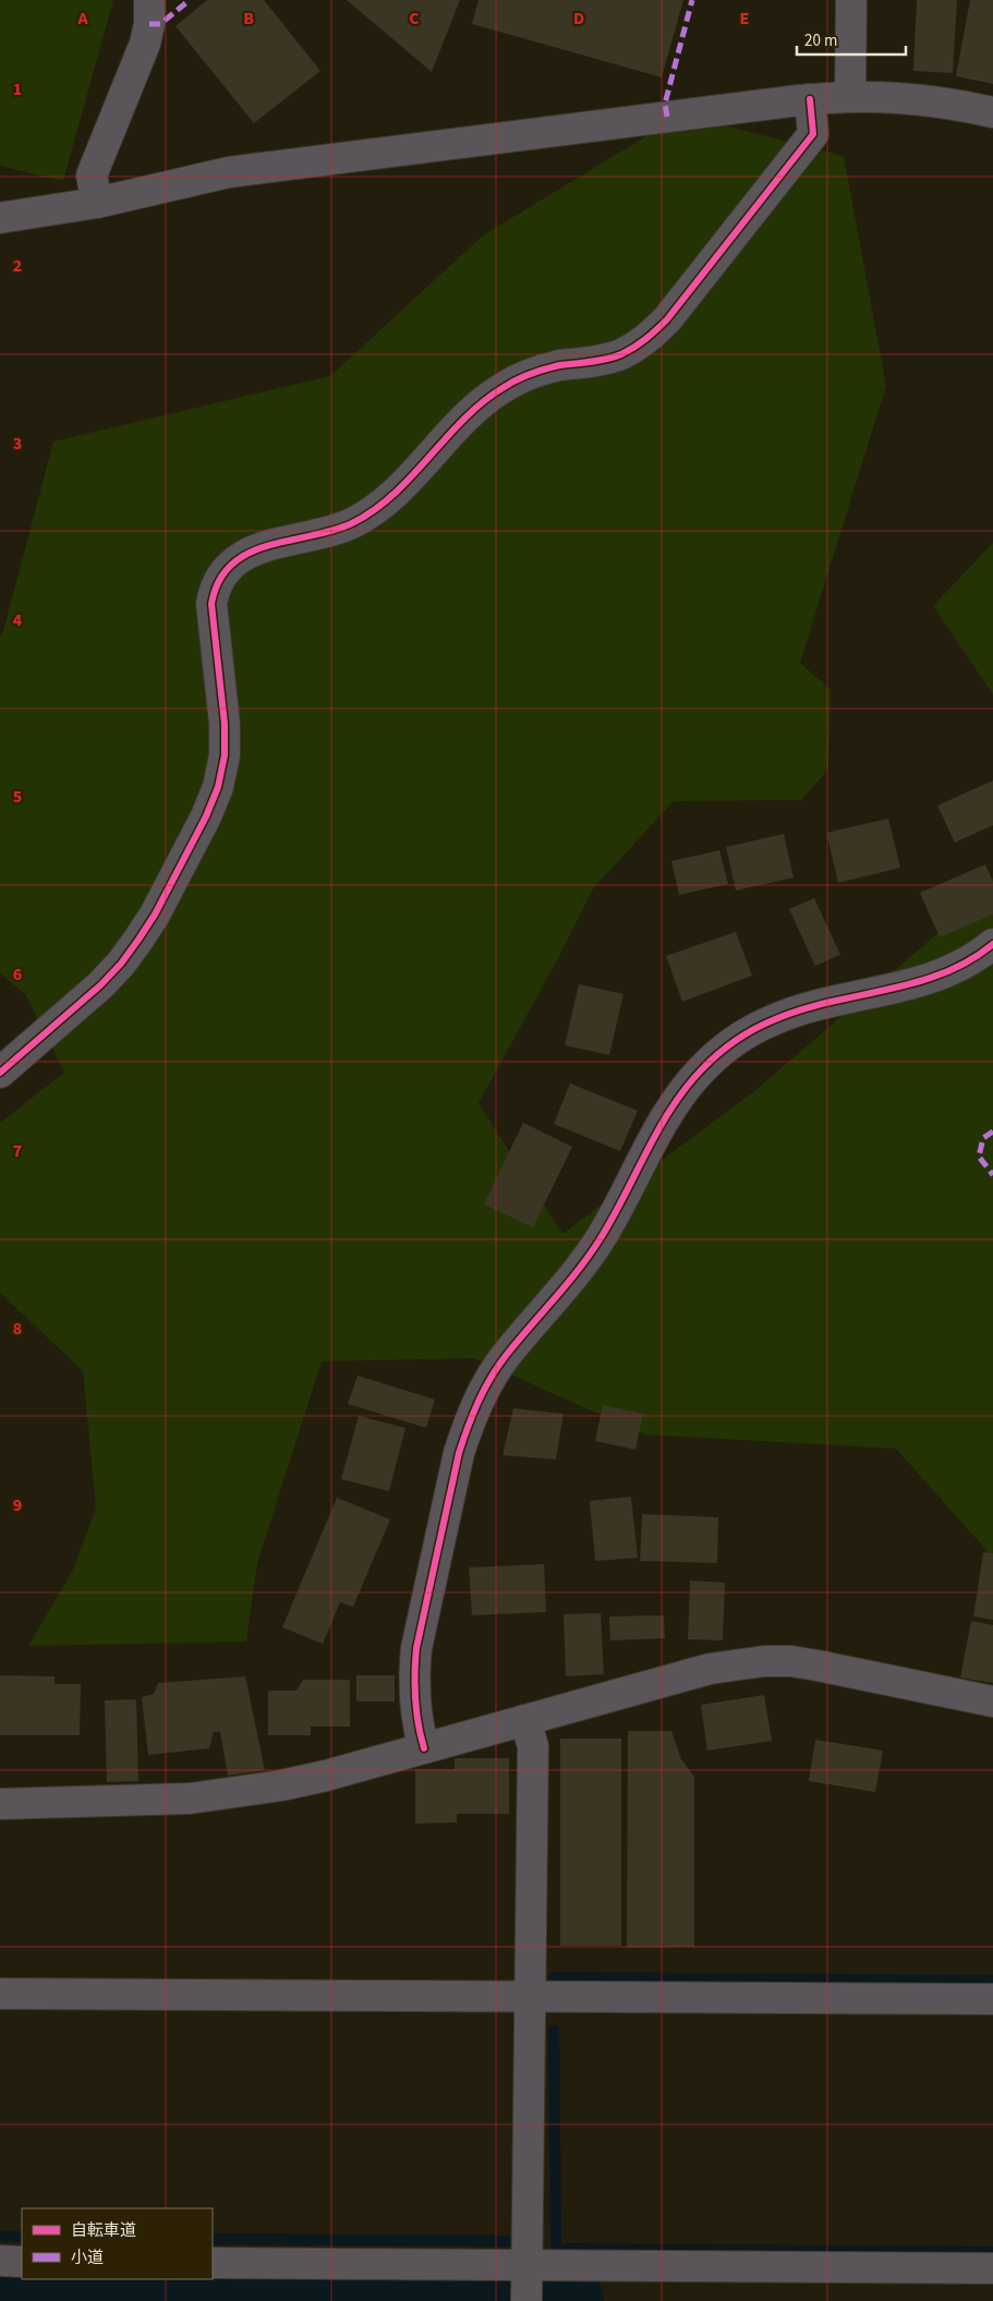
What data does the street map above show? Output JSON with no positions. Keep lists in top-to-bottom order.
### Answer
{
  "legend": ["自転車道", "小道"],
  "scale_bar": "20 m",
  "grid": {
    "columns": [
      "A",
      "B",
      "C",
      "D",
      "E"
    ],
    "rows": [
      "1",
      "2",
      "3",
      "4",
      "5",
      "6",
      "7",
      "8",
      "9"
    ]
  }
}
